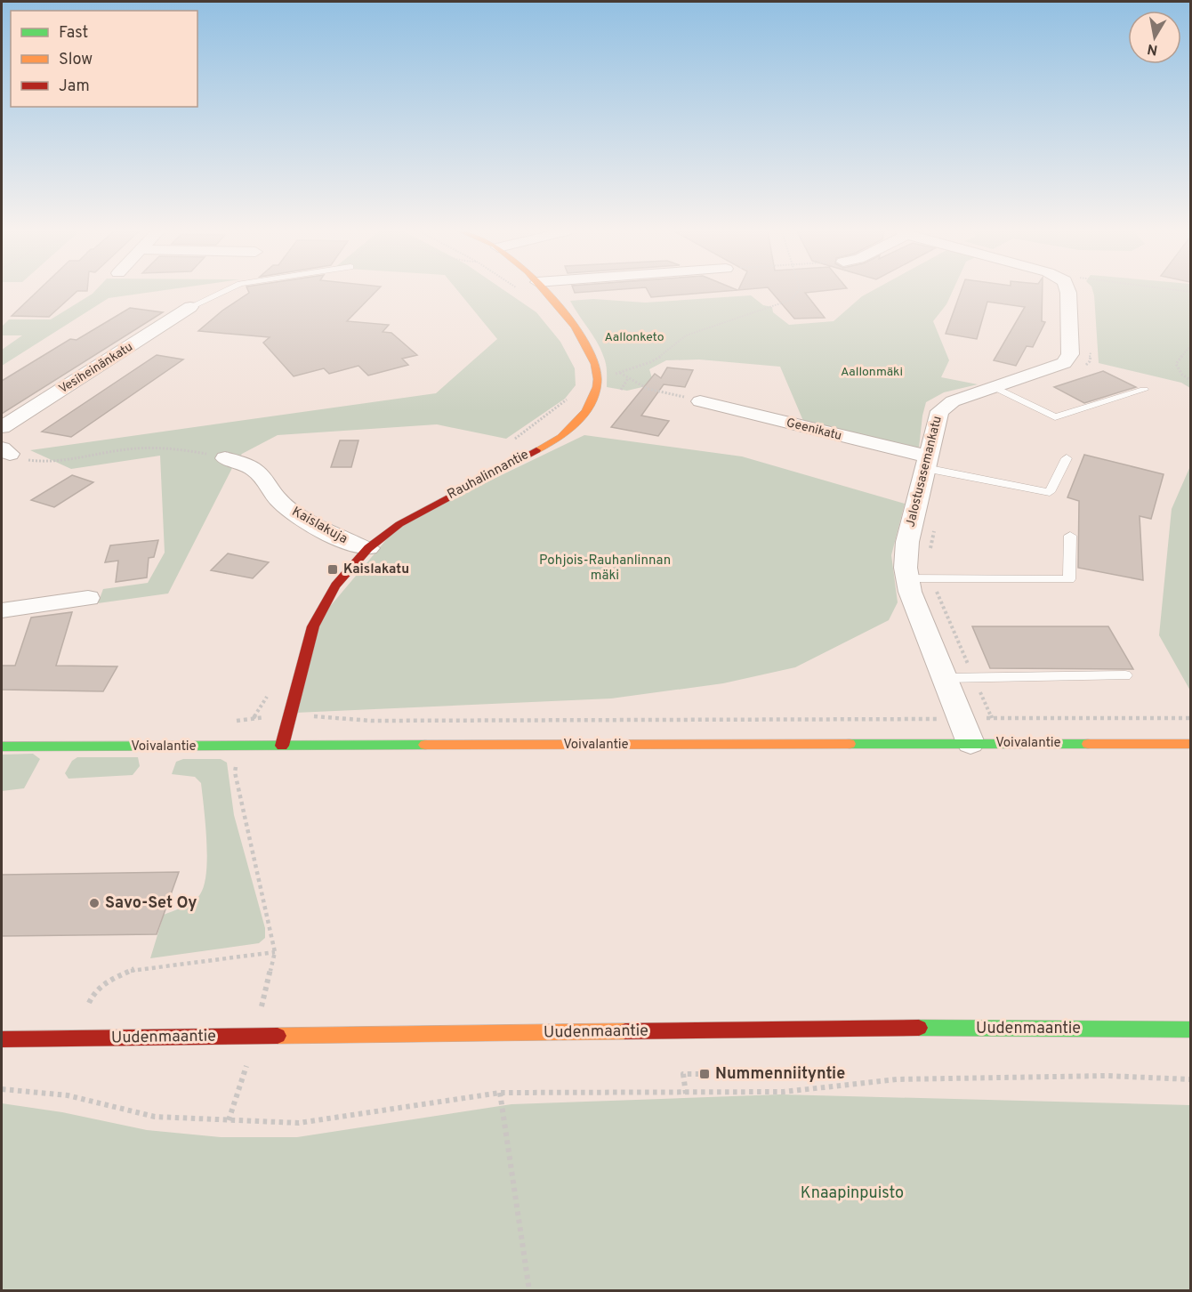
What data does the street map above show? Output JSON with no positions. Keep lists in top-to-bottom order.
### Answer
{
  "streets": {
    "street": [
      "Vesiheinänkatu",
      "Geenikatu",
      "Jalostusasemankatu",
      "Rauhalinnantie",
      "Kaislakuja",
      "Voivalantie",
      "Uudenmaantie"
    ]
  },
  "crossings": [
    ["Geenikatu", "Jalostusasemankatu"],
    ["Jalostusasemankatu", "Voivalantie"],
    ["Rauhalinnantie", "Kaislakuja"],
    ["Rauhalinnantie", "Voivalantie"]
  ],
  "parks": [
    "Aallonketo",
    "Aallonmäki",
    "Pohjois-Rauhanlinnan mäki",
    "Knaapinpuisto"
  ],
  "places": {
    "transit": ["Kaislakatu", "Nummenniityntie"],
    "other": ["Savo-Set Oy"]
  },
  "legend": ["Fast", "Slow", "Jam"],
  "north": "bottom"
}
